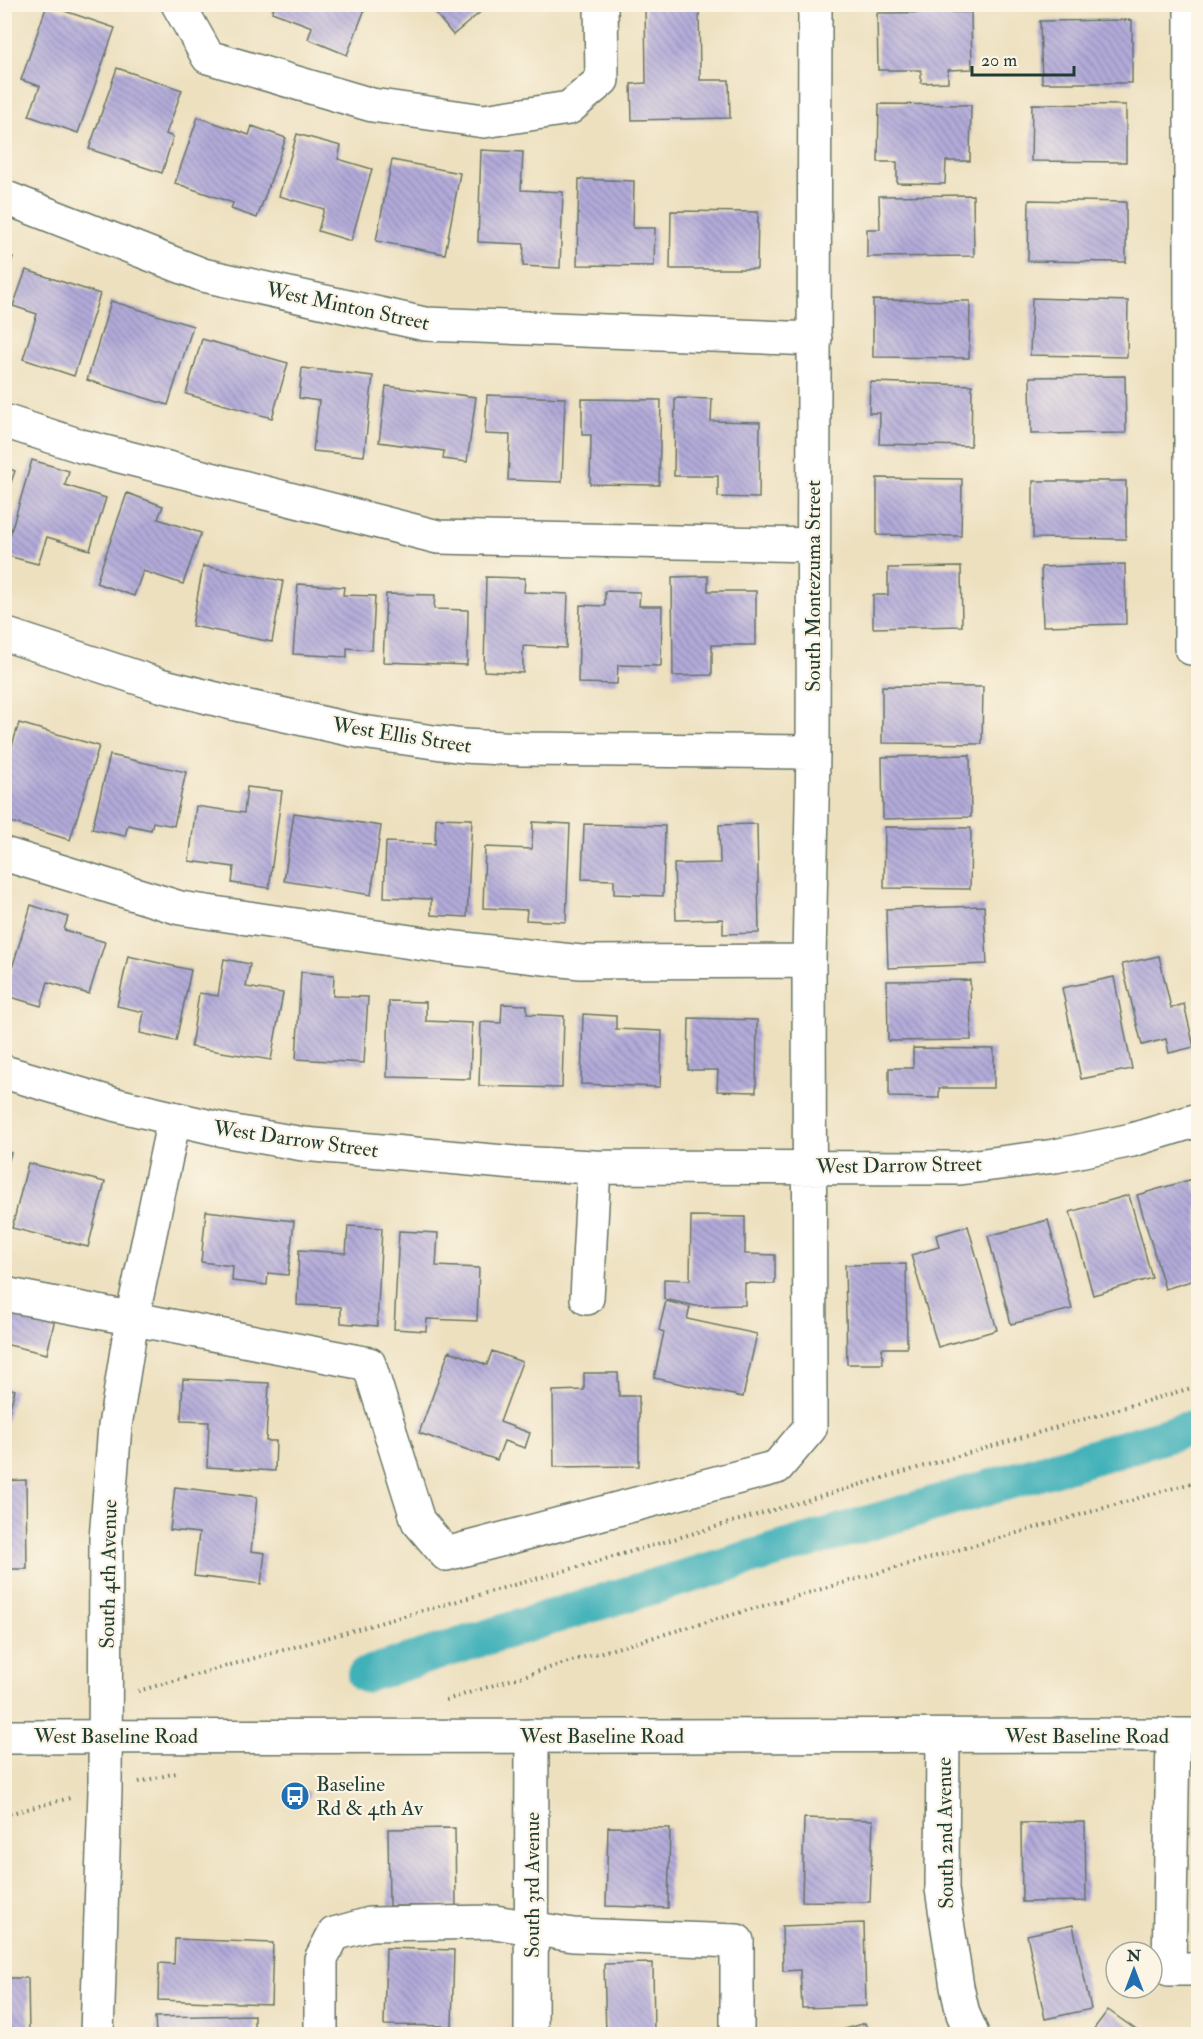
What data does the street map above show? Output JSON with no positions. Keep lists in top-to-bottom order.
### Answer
{
  "streets": {
    "street": [
      "West Minton Street",
      "South Montezuma Street",
      "West Ellis Street",
      "West Darrow Street",
      "South 4th Avenue",
      "West Baseline Road",
      "South 2nd Avenue",
      "South 3rd Avenue"
    ]
  },
  "crossings": [
    ["West Minton Street", "South Montezuma Street"],
    ["South Montezuma Street", "West Ellis Street"],
    ["South Montezuma Street", "West Darrow Street"],
    ["South Montezuma Street", "South 4th Avenue"],
    ["West Darrow Street", "South 4th Avenue"],
    ["South 4th Avenue", "West Baseline Road"],
    ["West Baseline Road", "South 2nd Avenue"],
    ["West Baseline Road", "South 3rd Avenue"]
  ],
  "places": {
    "bus stop": ["Baseline Rd & 4th Av"]
  },
  "scale_bar": "20 m",
  "north": "top"
}
